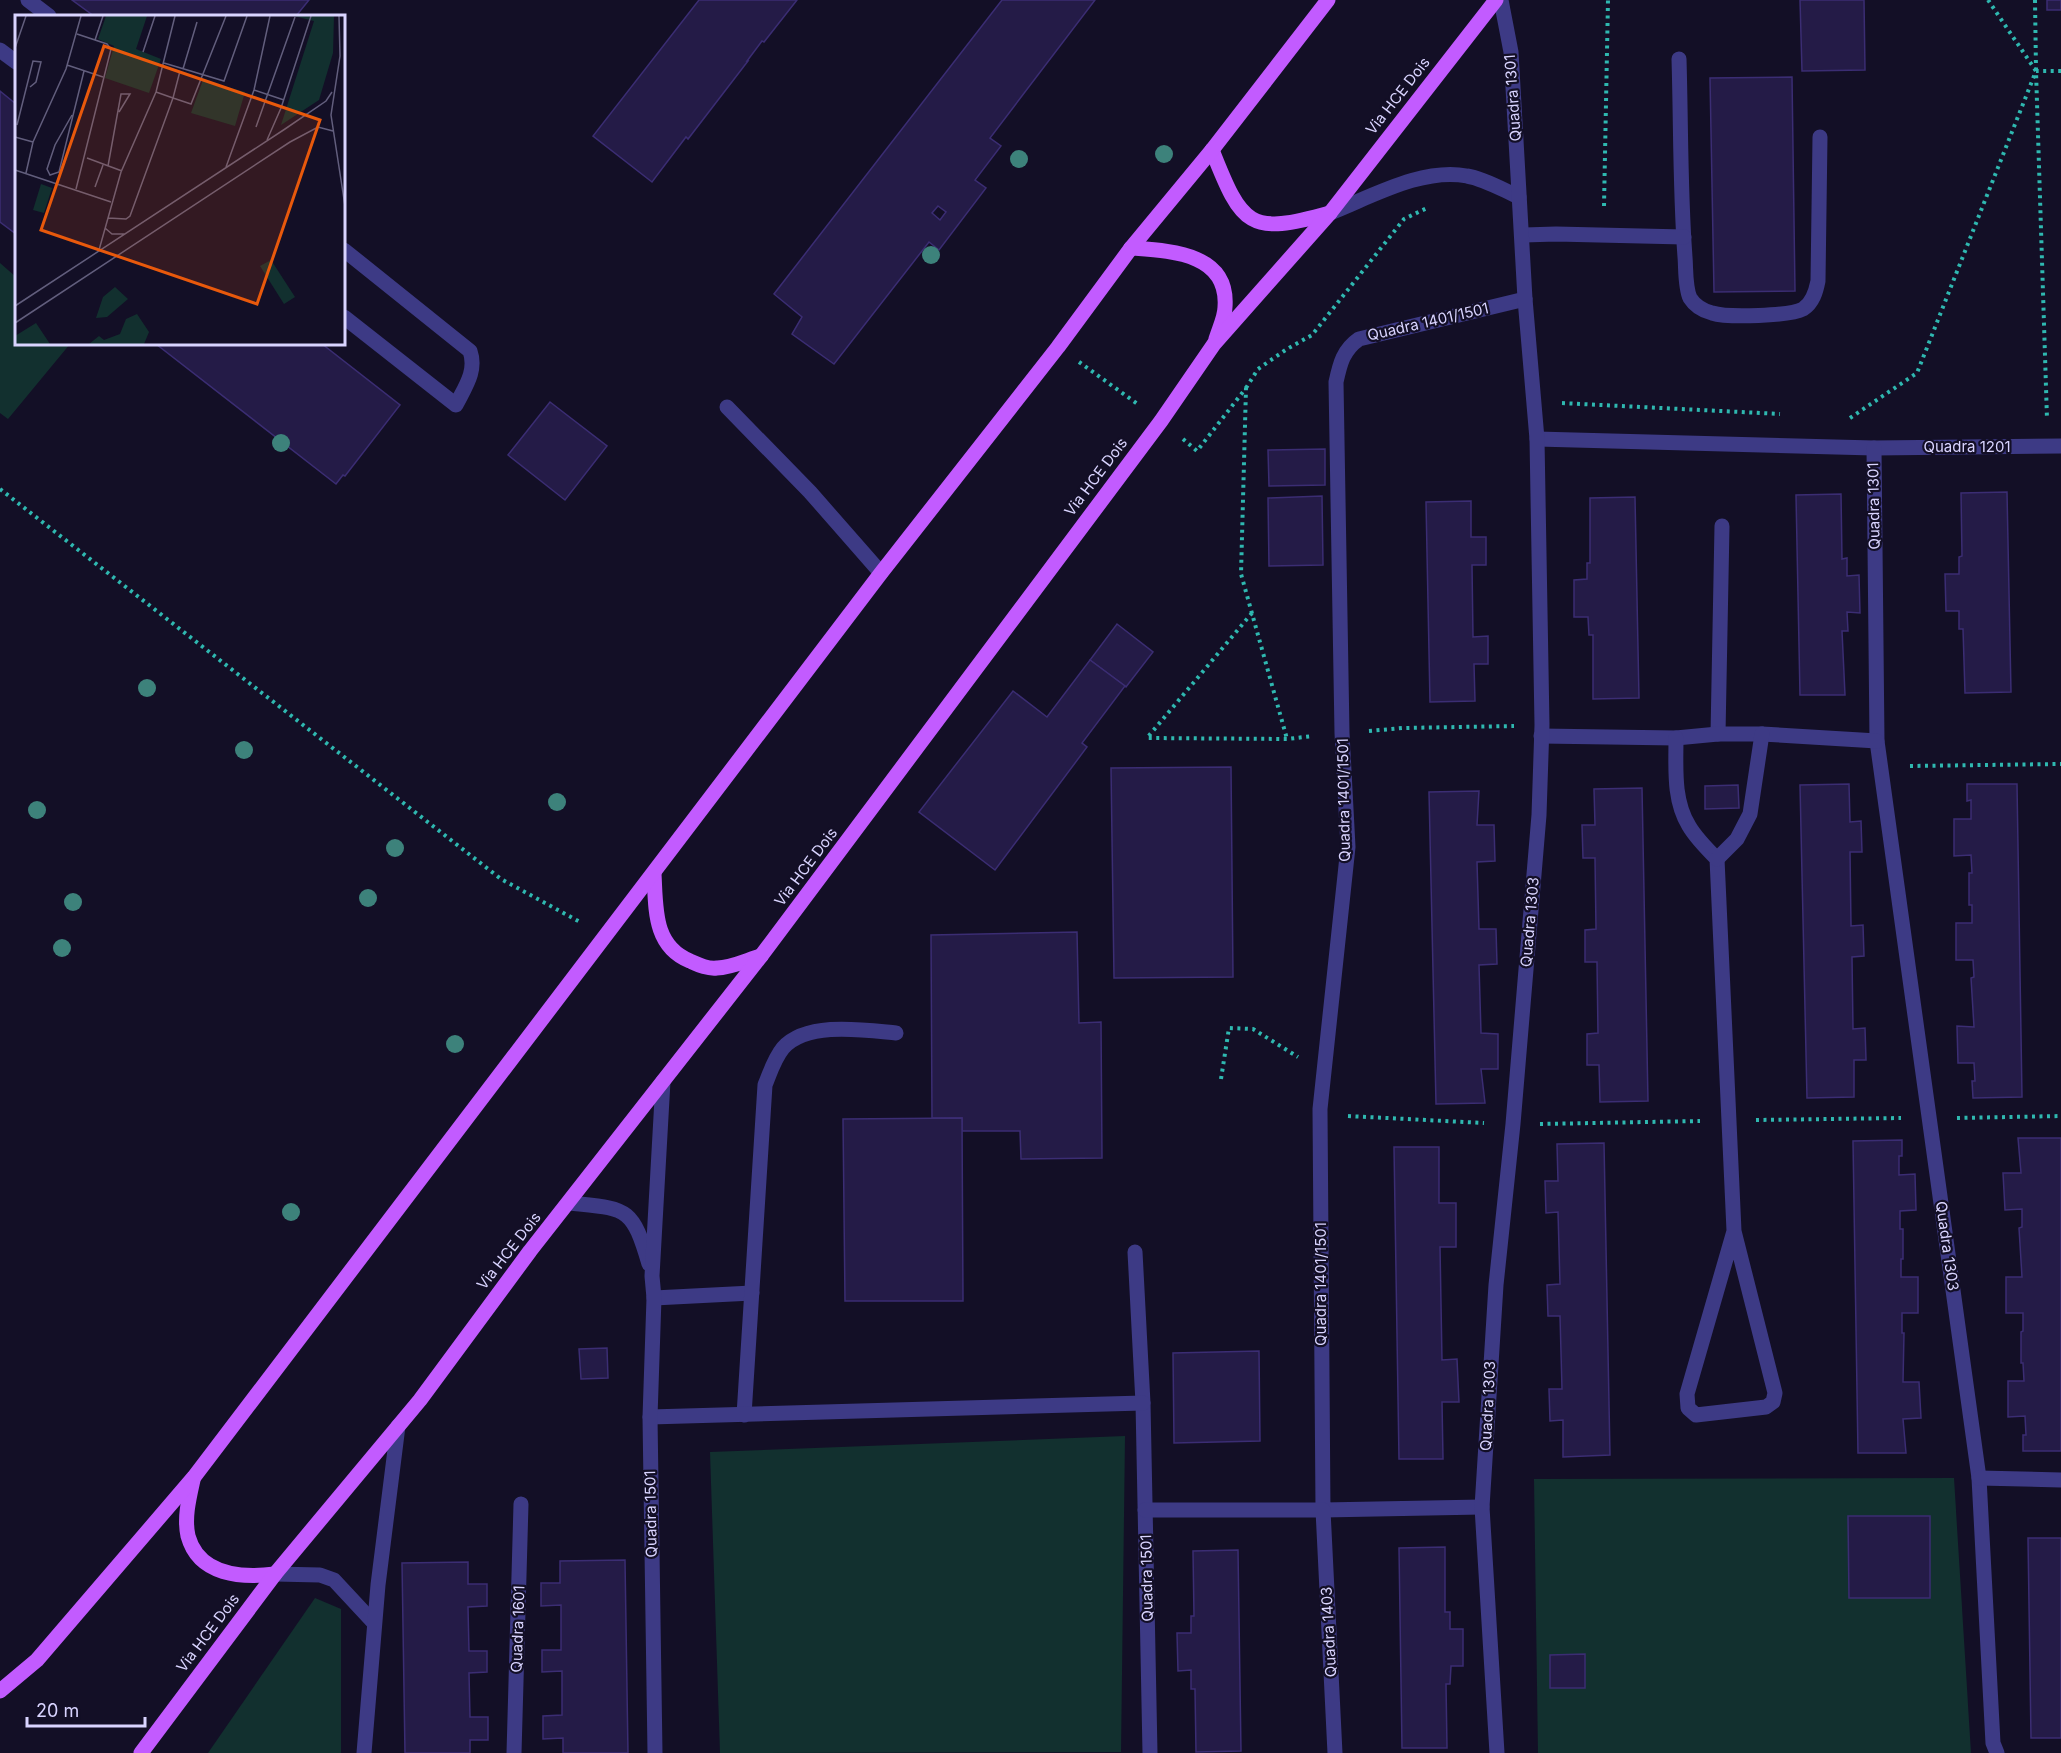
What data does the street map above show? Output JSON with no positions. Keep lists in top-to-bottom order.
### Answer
{
  "streets": {
    "main road": ["Via HCE Dois"],
    "street": [
      "Quadra 1301",
      "Quadra 1401/1501",
      "Quadra 1201",
      "Quadra 1303",
      "Quadra 1501",
      "Quadra 1601",
      "Quadra 1403"
    ]
  },
  "crossings": [
    ["Via HCE Dois", "Quadra 1501"],
    ["Quadra 1301", "Quadra 1401/1501"],
    ["Quadra 1301", "Quadra 1201"],
    ["Quadra 1301", "Quadra 1303"],
    ["Quadra 1401/1501", "Quadra 1403"]
  ],
  "scale_bar": "20 m"
}
